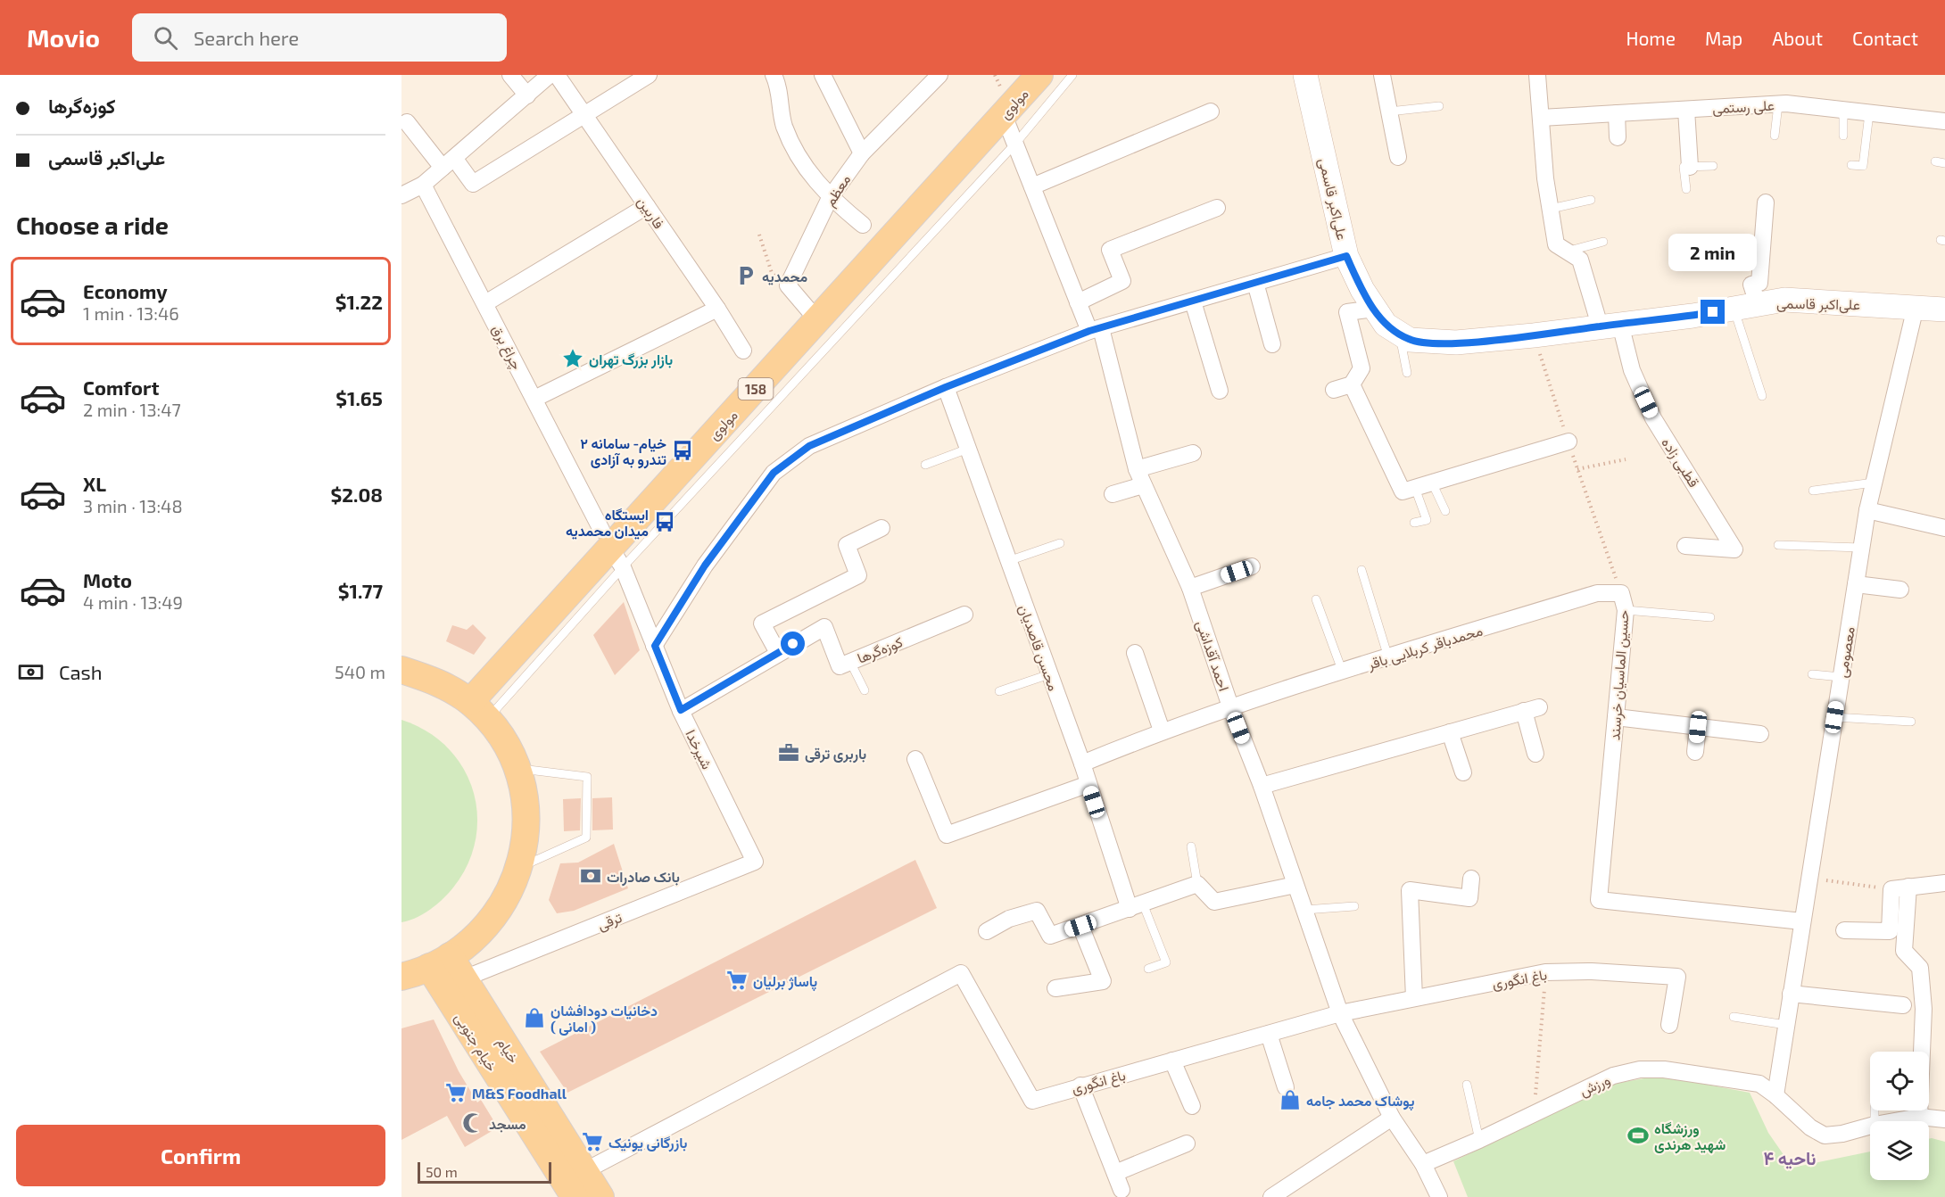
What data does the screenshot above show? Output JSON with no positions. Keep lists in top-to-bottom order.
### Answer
{
  "streets": {
    "main road": [
      "مولوی",
      "158",
      "خیام جنوبی",
      "خیام"
    ],
    "street": [
      "علی رستمی",
      "معظم",
      "علی‌اکبر قاسمی",
      "فاربین",
      "چراغ برق",
      "قطبی زاده",
      "محمدباقر کربلایی باقر",
      "محسن قاصدیان",
      "کوزه‌گرها",
      "معصومی",
      "احمد آقداشی",
      "حسین الماسیان خرسند",
      "شیرخدا",
      "ترقی",
      "باغ انگوری",
      "ورزش"
    ]
  },
  "crossings": [
    ["مولوی", "چراغ برق"],
    ["مولوی", "احمد آقداشی"],
    ["مولوی", "شیرخدا"],
    ["علی رستمی", "قطبی زاده"],
    ["علی‌اکبر قاسمی", "قطبی زاده"],
    ["علی‌اکبر قاسمی", "معصومی"],
    ["علی‌اکبر قاسمی", "حسین الماسیان خرسند"],
    ["چراغ برق", "شیرخدا"],
    ["محمدباقر کربلایی باقر", "محسن قاصدیان"],
    ["محمدباقر کربلایی باقر", "احمد آقداشی"],
    ["محمدباقر کربلایی باقر", "حسین الماسیان خرسند"],
    ["کوزه‌گرها", "شیرخدا"],
    ["معصومی", "حسین الماسیان خرسند"],
    ["معصومی", "ورزش"],
    ["احمد آقداشی", "باغ انگوری"],
    ["احمد آقداشی", "ورزش"],
    ["شیرخدا", "ترقی"],
    ["ترقی", "خیام"],
    ["باغ انگوری", "خیام"],
    ["خیام جنوبی", "خیام"]
  ],
  "districts": ["ناحیه ۴"],
  "places": {
    "parking": ["محمدیه"],
    "place": ["بازار بزرگ تهران"],
    "bus stop": ["خیام- سامانه ۲ تندرو به آزادی", "ایستگاه میدان محمدیه"],
    "office": ["باربری ترقی"],
    "bank": ["بانک صادرات"],
    "supermarket": ["پاساژ برلیان", "M&S Foodhall", "بازرگانی یونیک"],
    "shop": ["دخانیات دودافشان ( امانی )", "پوشاک محمد جامه"],
    "mosque": ["مسجد"],
    "sports": ["ورزشگاه شهید هرندی"]
  },
  "scale_bar": "50 m",
  "page": {
    "header": "Movio",
    "search": "Search here",
    "nav": [
      "Home",
      "Map",
      "About",
      "Contact"
    ],
    "banner": ["کوزه‌گرها", "علی‌اکبر قاسمی"],
    "heading": "Choose a ride",
    "bubble": "2 min",
    "list": [
      {
        "name": "Economy",
        "note": "1 min · 13:46",
        "value": "$1.22"
      },
      {
        "name": "Comfort",
        "note": "2 min · 13:47",
        "value": "$1.65"
      },
      {
        "name": "XL",
        "note": "3 min · 13:48",
        "value": "$2.08"
      },
      {
        "name": "Moto",
        "note": "4 min · 13:49",
        "value": "$1.77"
      }
    ],
    "pay": ["Cash", "540 m"],
    "buttons": "Confirm",
    "scale": "50 m"
  }
}
